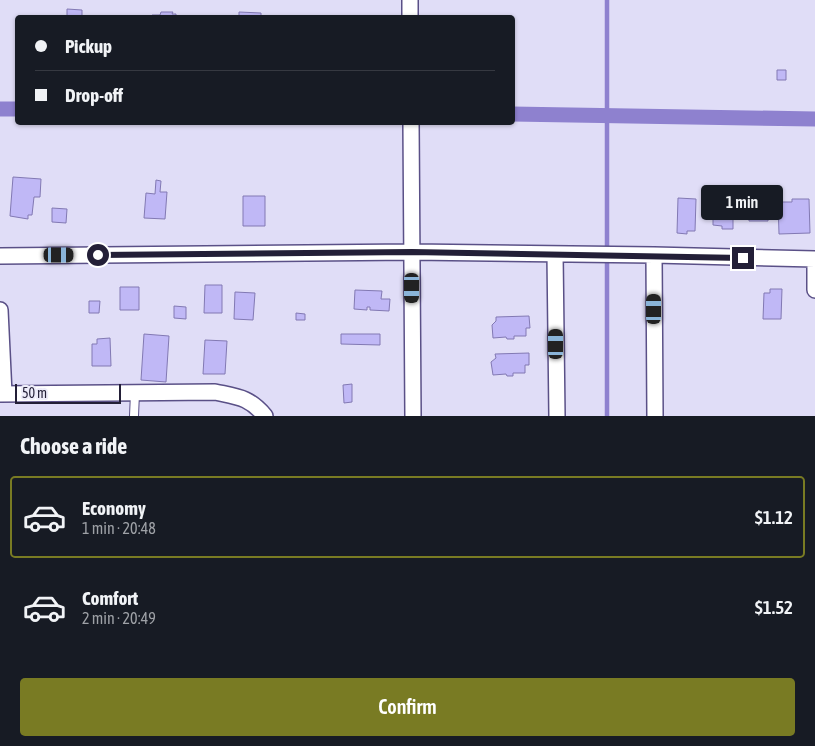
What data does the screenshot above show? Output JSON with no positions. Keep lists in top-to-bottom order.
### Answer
{
  "scale_bar": "50 m",
  "page": {
    "banner": ["Pickup", "Drop-off"],
    "bubble": "1 min",
    "scale": "50 m",
    "heading": "Choose a ride",
    "list": [
      {
        "name": "Economy",
        "note": "1 min · 20:48",
        "value": "$1.12"
      },
      {
        "name": "Comfort",
        "note": "2 min · 20:49",
        "value": "$1.52"
      }
    ],
    "buttons": "Confirm"
  }
}
